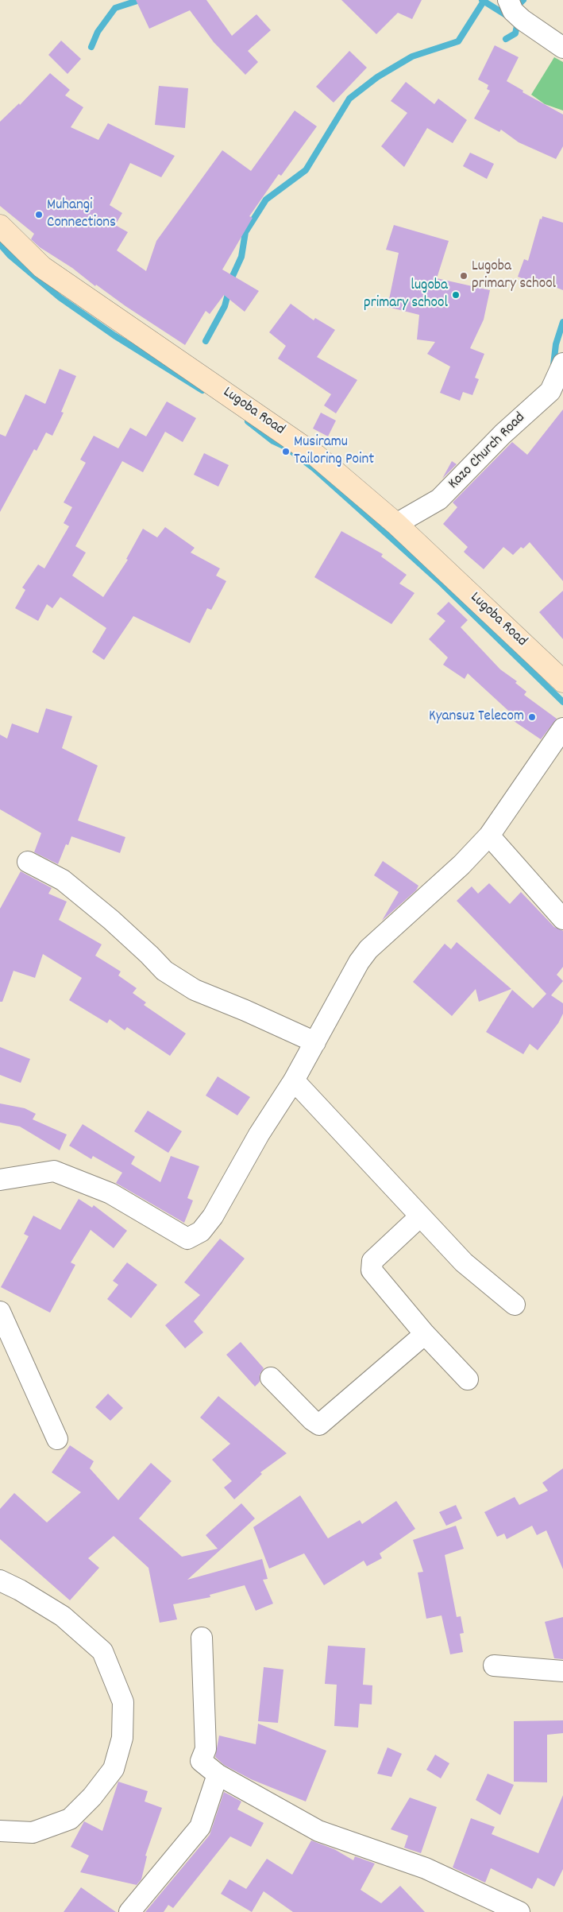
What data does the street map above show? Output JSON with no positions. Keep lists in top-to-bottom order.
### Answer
{
  "streets": {
    "street": ["Lugoba Road", "Kazo Church Road"]
  },
  "crossings": [
    ["Lugoba Road", "Kazo Church Road"]
  ],
  "places": [
    "Muhangi Connections",
    "Lugoba primary school",
    "lugoba primary school",
    "Musiramu Tailoring Point",
    "Kyansuz Telecom"
  ]
}
